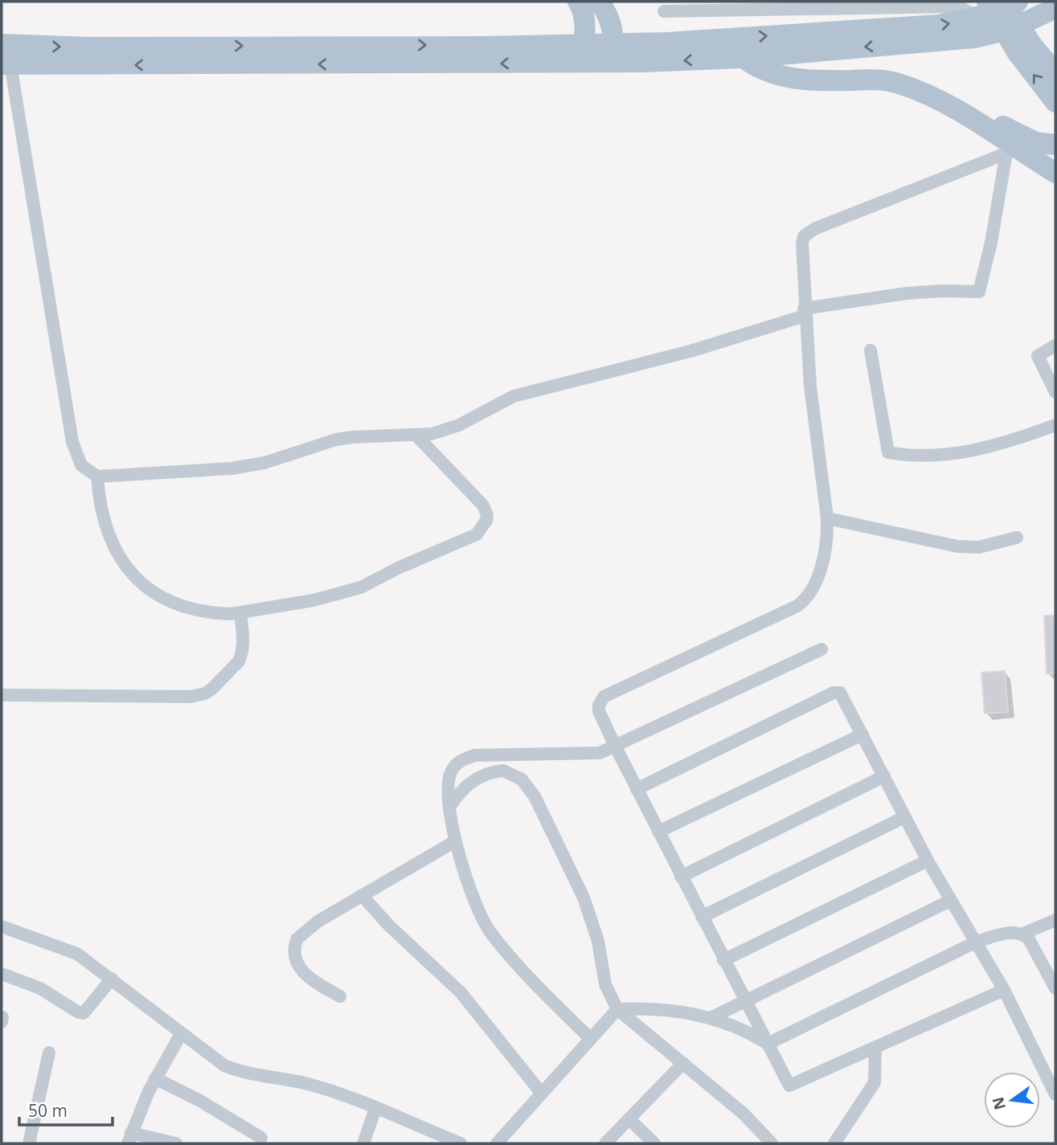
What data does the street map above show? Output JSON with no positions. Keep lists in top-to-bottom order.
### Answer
{
  "scale_bar": "50 m",
  "north": "left"
}
